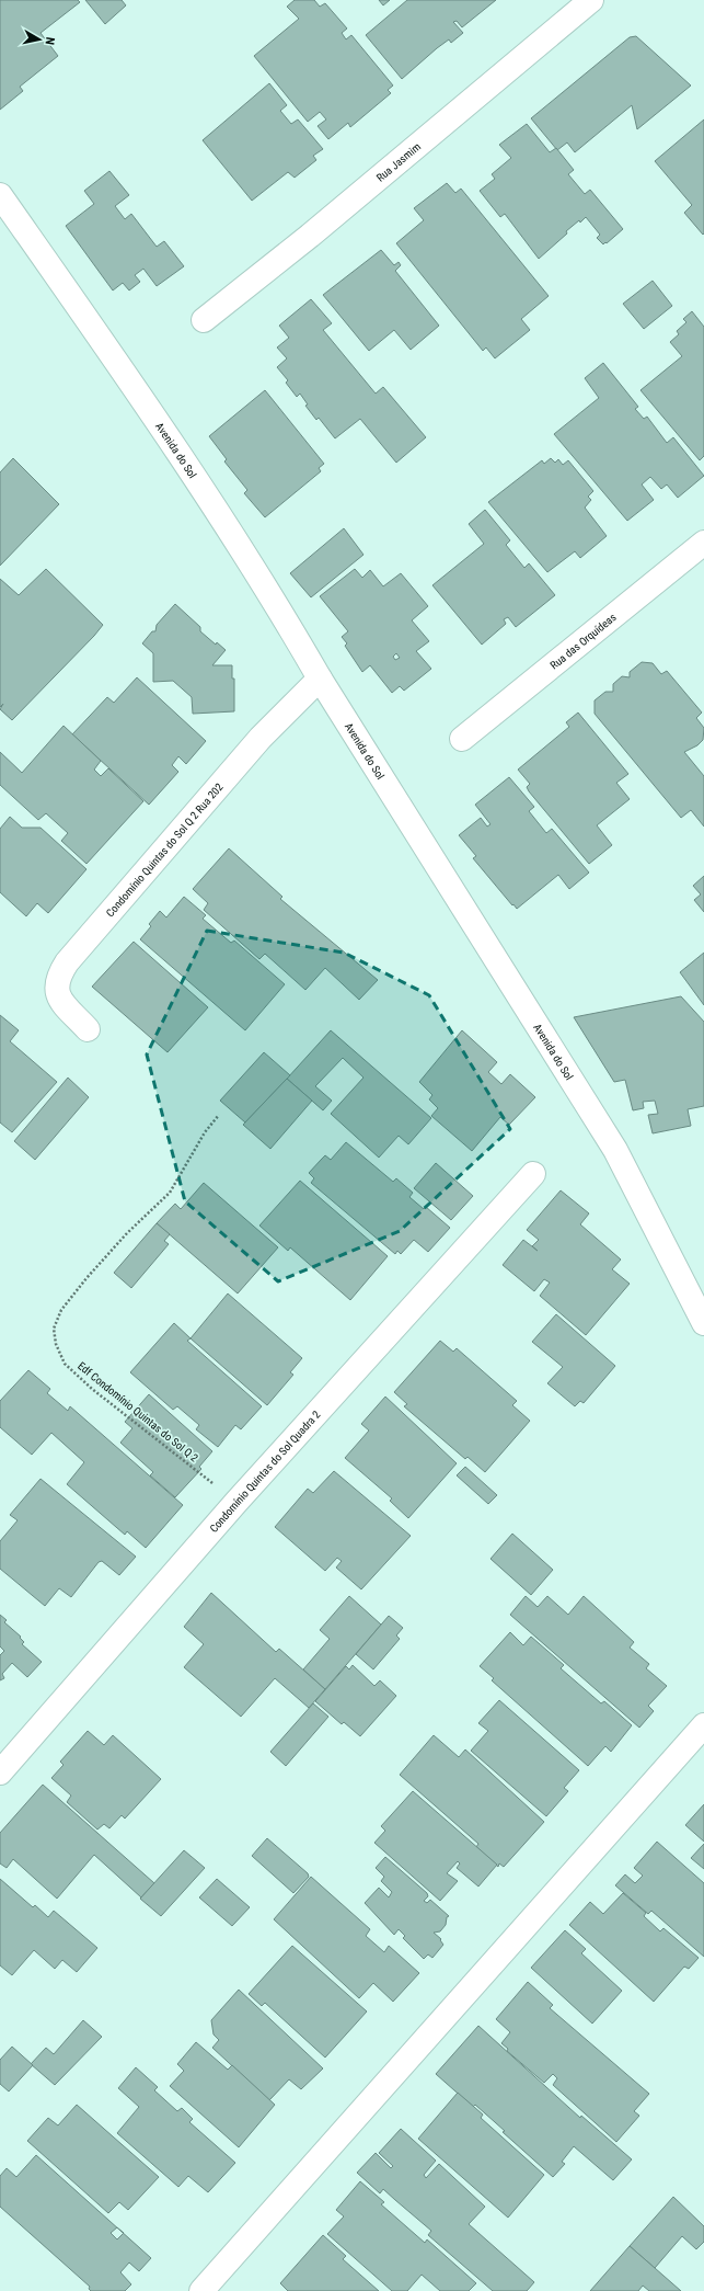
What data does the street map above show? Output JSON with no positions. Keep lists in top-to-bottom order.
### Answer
{
  "streets": {
    "street": [
      "Rua Jasmim",
      "Avenida do Sol",
      "Rua das Orquídeas",
      "Condomínio Quintas do Sol Q 2 Rua 202",
      "Condomínio Quintas do Sol Quadra 2"
    ],
    "path": ["Edf Condomínio Quintas do Sol Q 2"]
  },
  "crossings": [
    ["Avenida do Sol", "Condomínio Quintas do Sol Q 2 Rua 202"],
    ["Edf Condomínio Quintas do Sol Q 2", "Condomínio Quintas do Sol Quadra 2"]
  ],
  "north": "right"
}
